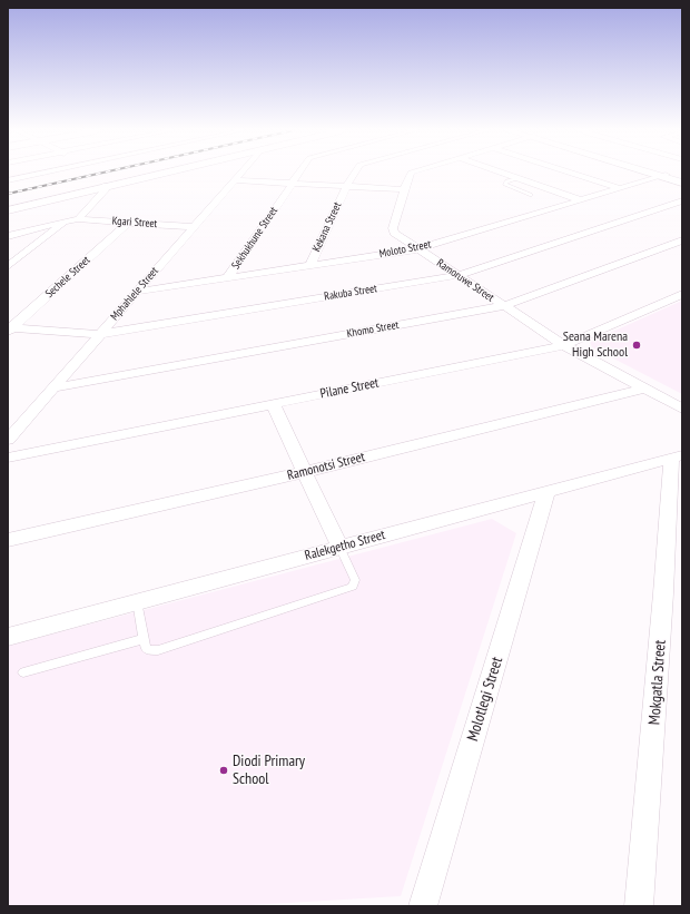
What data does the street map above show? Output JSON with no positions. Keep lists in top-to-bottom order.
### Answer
{
  "streets": {
    "street": [
      "Kgari Street",
      "Kekana Street",
      "Sekhukhune Street",
      "Moloto Street",
      "Sechele Street",
      "Ramoruwe Street",
      "Rakuba Street",
      "Mphahlele Street",
      "Khomo Street",
      "Pilane Street",
      "Ramonotsi Street",
      "Ralekgetho Street",
      "Mokgatla Street",
      "Molotlegi Street"
    ]
  },
  "crossings": [
    ["Kgari Street", "Sechele Street"],
    ["Kgari Street", "Mphahlele Street"],
    ["Kekana Street", "Moloto Street"],
    ["Sekhukhune Street", "Moloto Street"],
    ["Moloto Street", "Ramoruwe Street"],
    ["Moloto Street", "Mphahlele Street"],
    ["Sechele Street", "Rakuba Street"],
    ["Ramoruwe Street", "Rakuba Street"],
    ["Ramoruwe Street", "Khomo Street"],
    ["Ramoruwe Street", "Pilane Street"],
    ["Ramoruwe Street", "Ramonotsi Street"],
    ["Rakuba Street", "Mphahlele Street"],
    ["Mphahlele Street", "Khomo Street"],
    ["Ralekgetho Street", "Mokgatla Street"],
    ["Ralekgetho Street", "Molotlegi Street"]
  ],
  "places": ["Seana Marena High School", "Diodi Primary School"]
}
